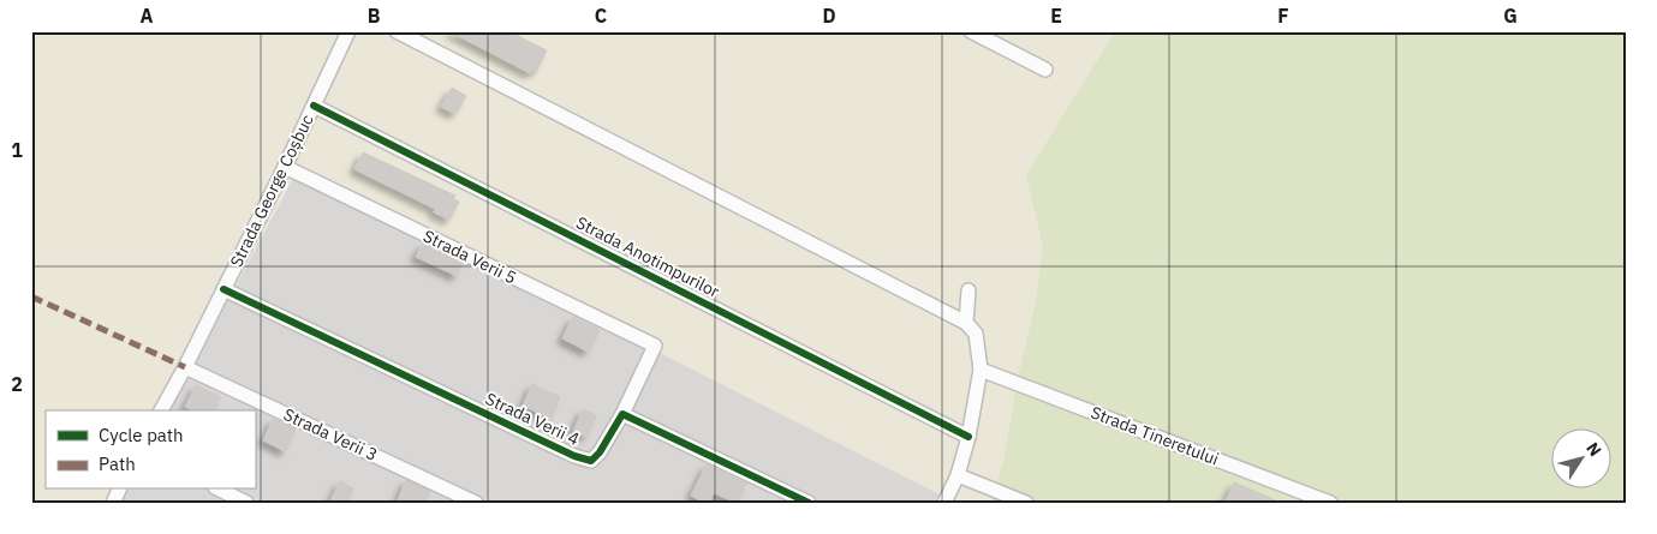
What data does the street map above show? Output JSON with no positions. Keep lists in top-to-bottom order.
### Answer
{
  "streets": {
    "street": [
      "Strada George Coșbuc",
      "Strada Verii 5",
      "Strada Anotimpurilor",
      "Strada Verii 4",
      "Strada Verii 3",
      "Strada Tineretului"
    ]
  },
  "crossings": [
    ["Strada George Coșbuc", "Strada Verii 5"],
    ["Strada George Coșbuc", "Strada Anotimpurilor"],
    ["Strada George Coșbuc", "Strada Verii 4"],
    ["Strada George Coșbuc", "Strada Verii 3"],
    ["Strada Verii 5", "Strada Verii 4"]
  ],
  "legend": ["Cycle path", "Path"],
  "north": "top right",
  "grid": {
    "columns": [
      "A",
      "B",
      "C",
      "D",
      "E",
      "F",
      "G"
    ],
    "rows": ["1", "2"]
  }
}
